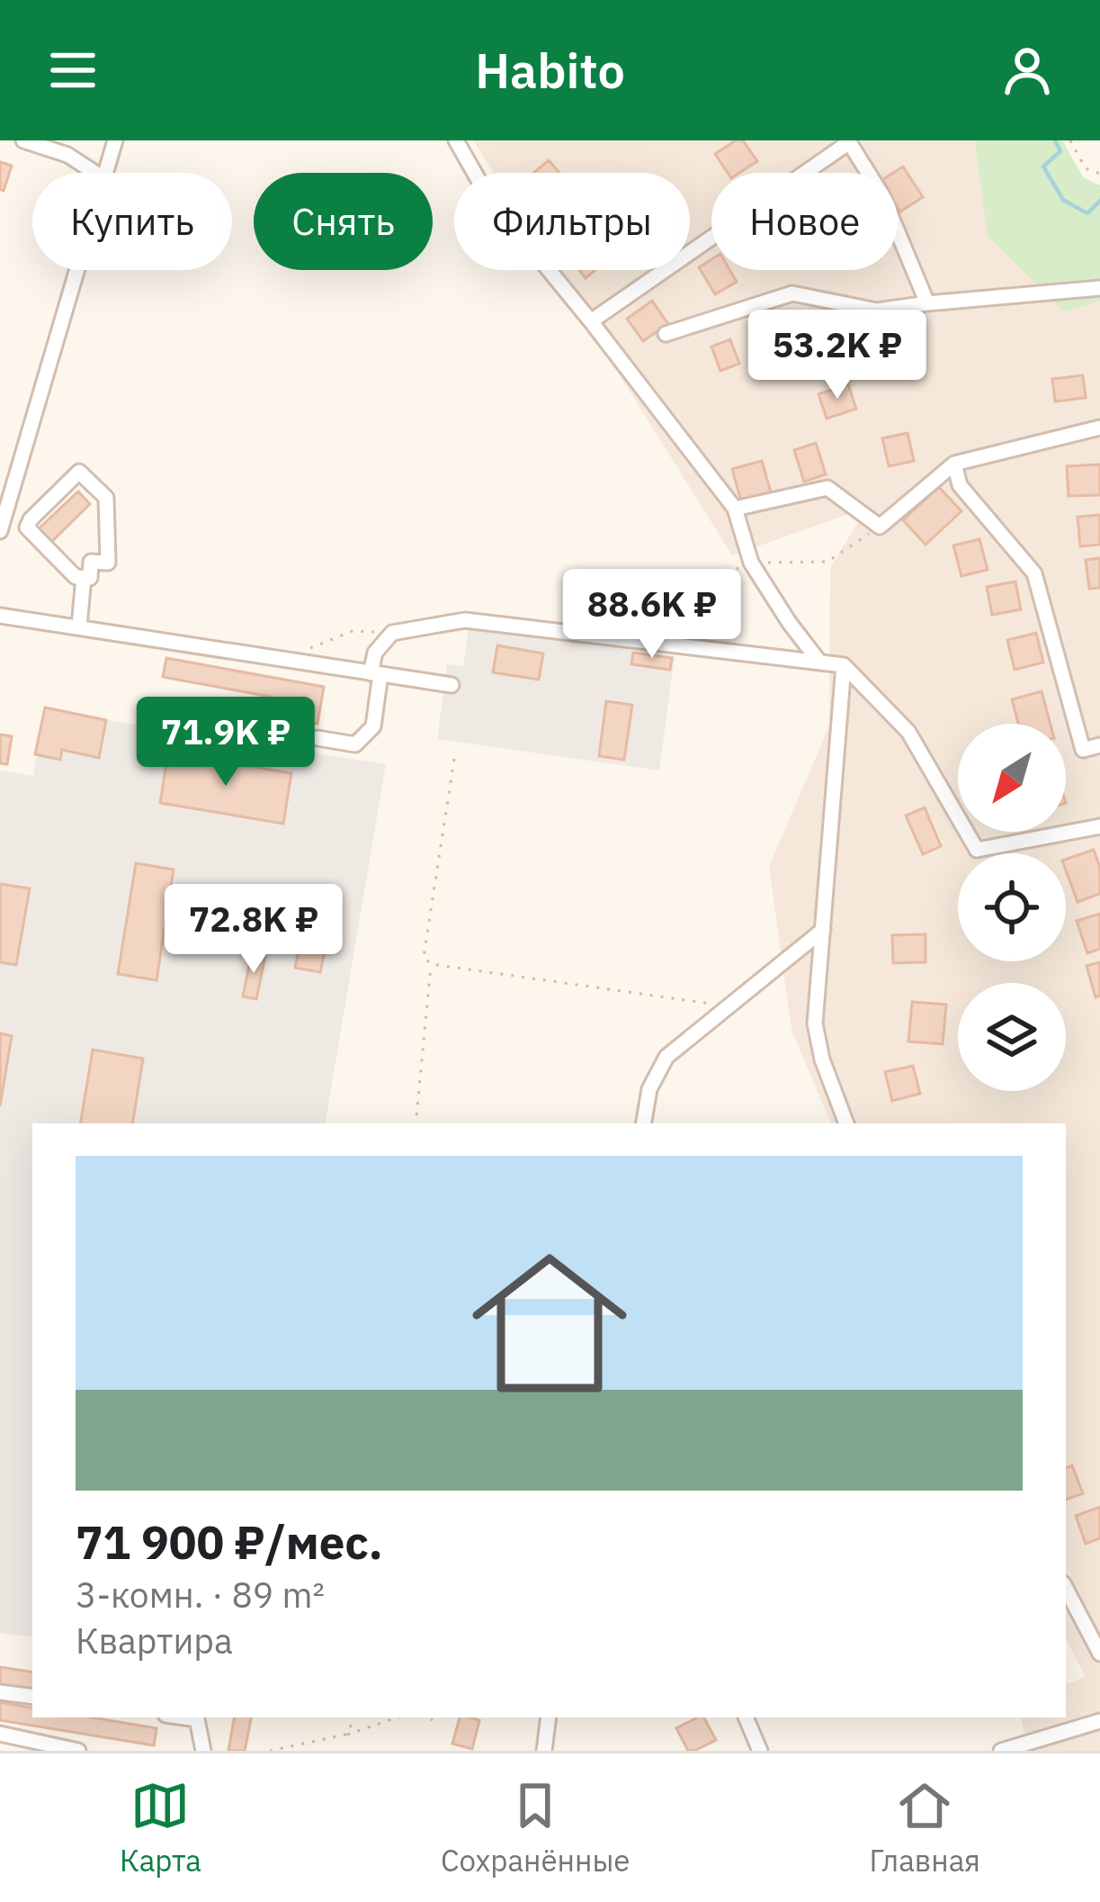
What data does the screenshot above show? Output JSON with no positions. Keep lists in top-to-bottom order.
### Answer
{
  "north": "bottom left",
  "page": {
    "header": "Habito",
    "chip": [
      "Купить",
      "Снять",
      "Фильтры",
      "Новое"
    ],
    "price": [
      "53.2K ₽",
      "88.6K ₽",
      "71.9K ₽",
      "72.8K ₽"
    ],
    "list": [
      {
        "name": "71 900 ₽/мес.",
        "note": "3-комн. · 89 m² · Квартира"
      }
    ],
    "tabs": ["Карта", "Сохранённые", "Главная"]
  }
}
